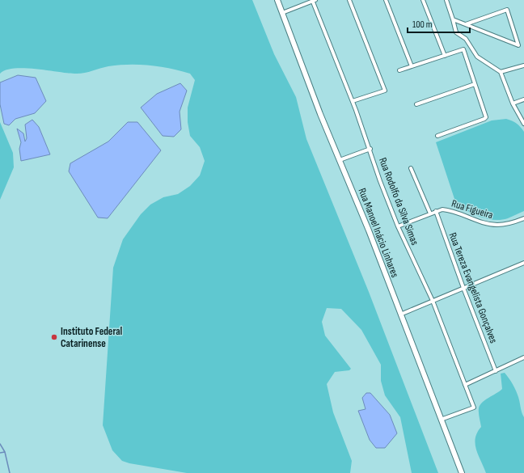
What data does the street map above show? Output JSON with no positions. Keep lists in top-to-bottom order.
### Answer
{
  "streets": {
    "main road": ["Rua Manoel Inácio Linhares"],
    "street": ["Rua Rodolfo da Silva Simas", "Rua Figueira", "Rua Tereza Evangelista Gonçalves"]
  },
  "crossings": [
    ["Rua Rodolfo da Silva Simas", "Rua Figueira"],
    ["Rua Rodolfo da Silva Simas", "Rua Manoel Inácio Linhares"],
    ["Rua Figueira", "Rua Tereza Evangelista Gonçalves"]
  ],
  "places": ["Instituto Federal Catarinense"],
  "scale_bar": "100 m"
}
